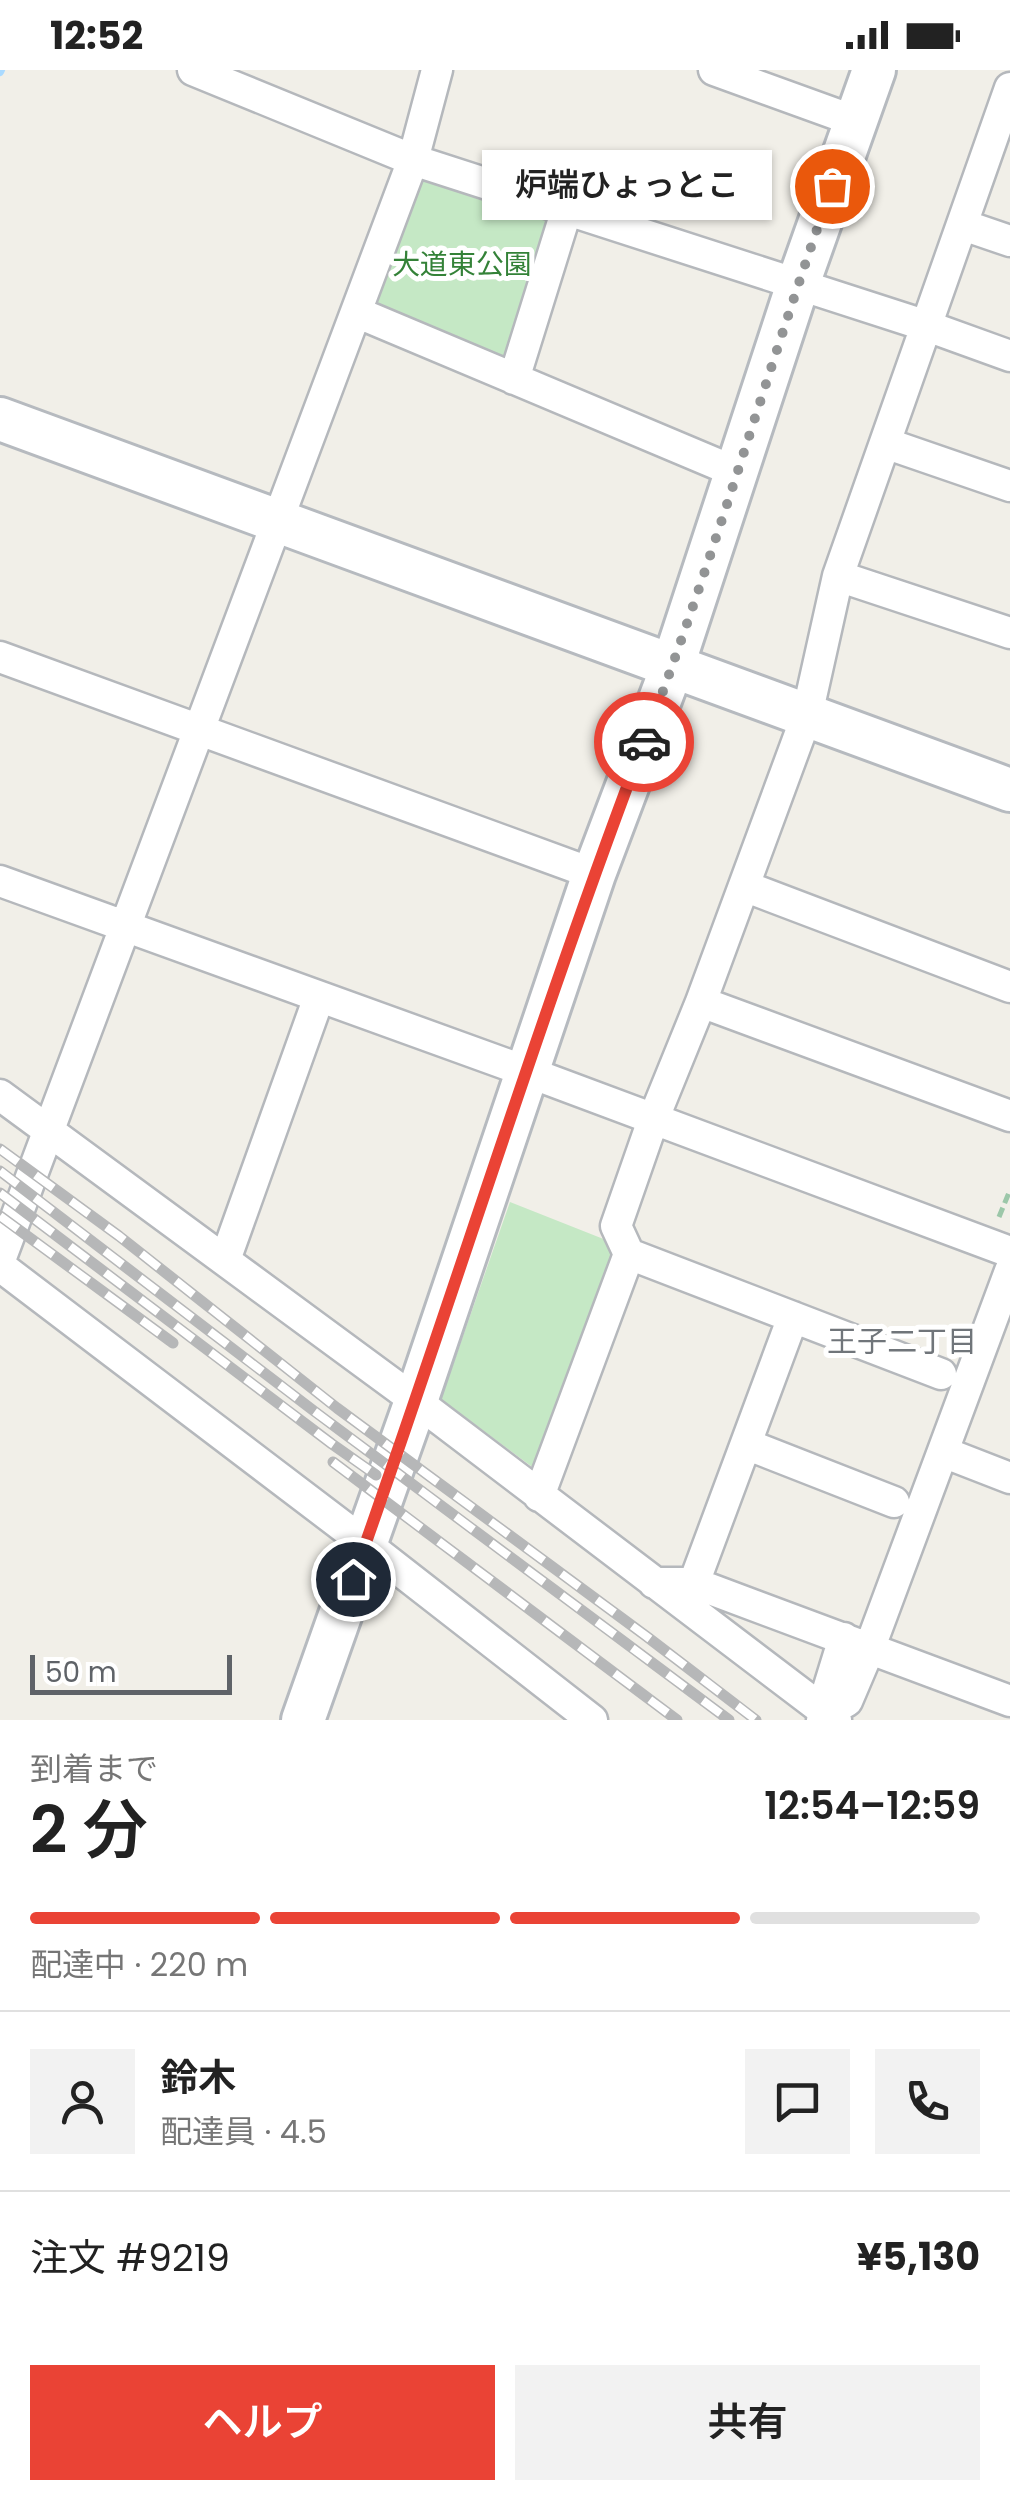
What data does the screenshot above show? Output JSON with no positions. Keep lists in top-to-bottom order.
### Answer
{
  "districts": ["王子二丁目"],
  "parks": ["大道東公園"],
  "places": ["炉端ひょっとこ"],
  "scale_bar": "50 m",
  "page": {
    "status": "12:52",
    "bubble": "炉端ひょっとこ",
    "scale": "50 m",
    "heading": ["2 分", "到着まで", "12:54–12:59"],
    "panel": [
      "鈴木",
      "配達員 · 4.5",
      "注文 #9219",
      "¥5,130"
    ],
    "bar": "配達中 · 220 m",
    "buttons": ["ヘルプ", "共有"]
  }
}
